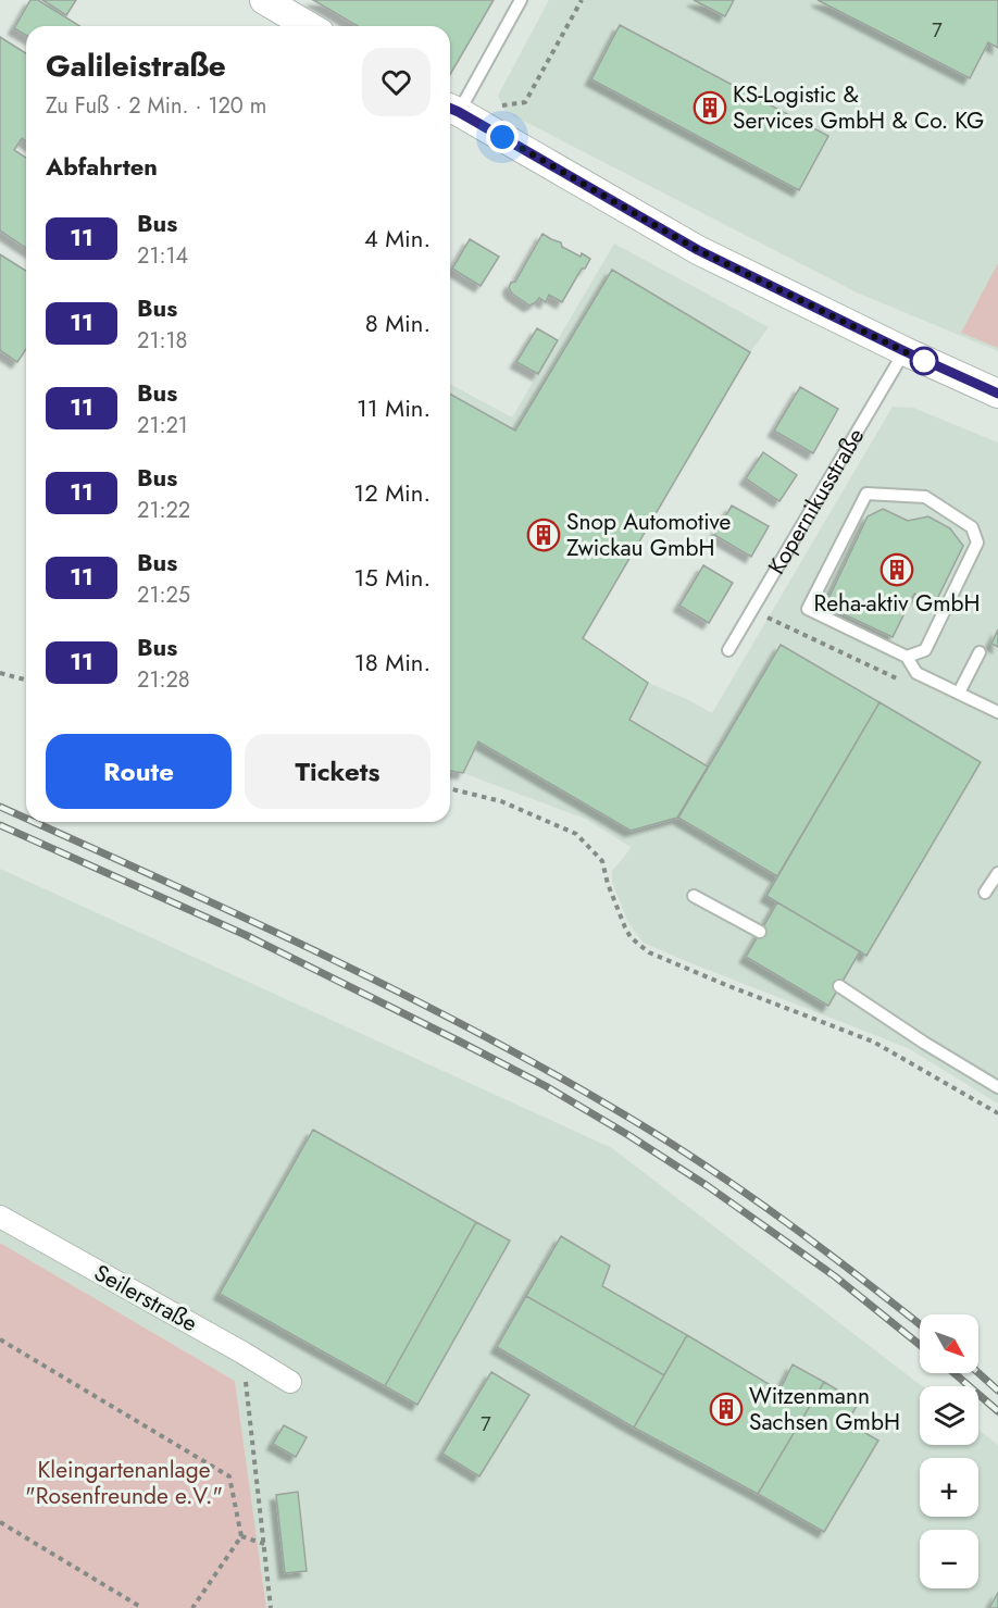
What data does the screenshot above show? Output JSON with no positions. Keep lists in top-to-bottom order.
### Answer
{
  "streets": {
    "street": ["Seilerstraße"],
    "lane": ["Kopernikusstraße"]
  },
  "parks": ["Kleingartenanlage \"Rosenfreunde e.V.\""],
  "places": {
    "building": [
      "KS-Logistic & Services GmbH & Co. KG",
      "Snop Automotive Zwickau GmbH",
      "Reha-aktiv GmbH",
      "Witzenmann Sachsen GmbH"
    ]
  },
  "lines": ["bus line 11"],
  "house_numbers": ["7", "7"],
  "north": "bottom right",
  "page": {
    "heading": [
      ["Galileistraße", "Zu Fuß · 2 Min. · 120 m"],
      "Abfahrten"
    ],
    "list": [
      {
        "mark": "11",
        "name": "Bus",
        "note": "21:14",
        "value": "4 Min."
      },
      {
        "mark": "11",
        "name": "Bus",
        "note": "21:18",
        "value": "8 Min."
      },
      {
        "mark": "11",
        "name": "Bus",
        "note": "21:21",
        "value": "11 Min."
      },
      {
        "mark": "11",
        "name": "Bus",
        "note": "21:22",
        "value": "12 Min."
      },
      {
        "mark": "11",
        "name": "Bus",
        "note": "21:25",
        "value": "15 Min."
      },
      {
        "mark": "11",
        "name": "Bus",
        "note": "21:28",
        "value": "18 Min."
      }
    ],
    "buttons": ["Route", "Tickets"],
    "map_buttons": ["+", "−"]
  }
}
